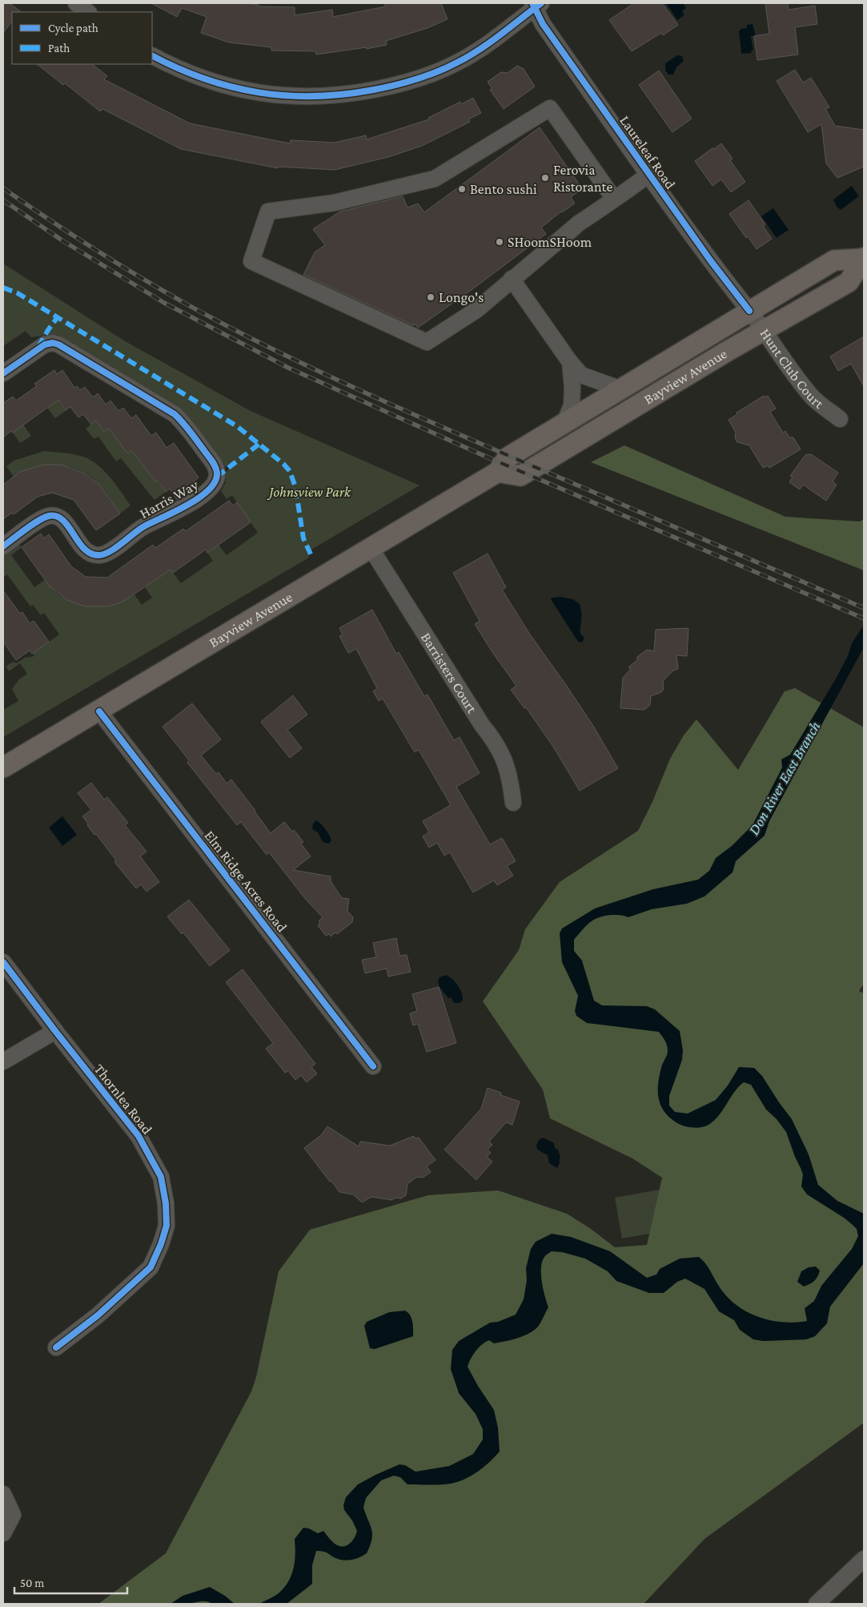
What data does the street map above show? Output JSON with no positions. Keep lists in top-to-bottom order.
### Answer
{
  "streets": {
    "main road": ["Bayview Avenue"],
    "street": [
      "Laureleaf Road",
      "Hunt Club Court",
      "Harris Way",
      "Barristers Court",
      "Elm Ridge Acres Road",
      "Thornlea Road"
    ]
  },
  "crossings": [
    ["Laureleaf Road", "Hunt Club Court"],
    ["Laureleaf Road", "Bayview Avenue"],
    ["Hunt Club Court", "Bayview Avenue"],
    ["Bayview Avenue", "Barristers Court"],
    ["Bayview Avenue", "Elm Ridge Acres Road"]
  ],
  "water": ["Don River East Branch"],
  "parks": ["Johnsview Park"],
  "places": [
    "Ferovia Ristorante",
    "Bento sushi",
    "SHoomSHoom",
    "Longo's"
  ],
  "legend": ["Cycle path", "Path"],
  "scale_bar": "50 m"
}
